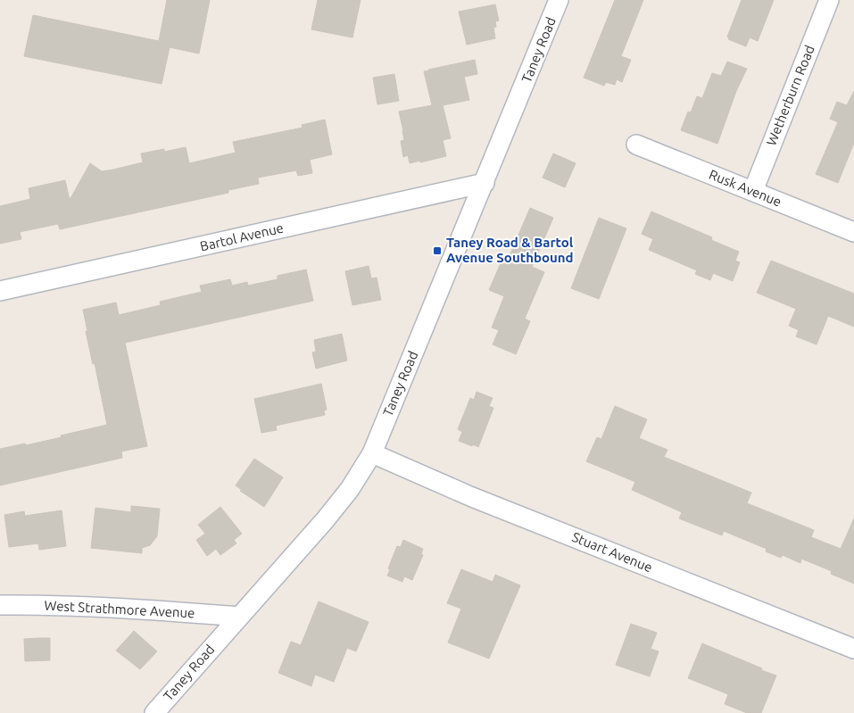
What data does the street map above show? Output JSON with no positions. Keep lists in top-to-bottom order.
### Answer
{
  "streets": {
    "street": [
      "Taney Road",
      "Wetherburn Road",
      "Rusk Avenue",
      "Bartol Avenue",
      "Stuart Avenue",
      "West Strathmore Avenue"
    ]
  },
  "crossings": [
    ["Taney Road", "Bartol Avenue"],
    ["Taney Road", "Stuart Avenue"],
    ["Taney Road", "West Strathmore Avenue"],
    ["Wetherburn Road", "Rusk Avenue"]
  ],
  "places": {
    "transit": ["Taney Road & Bartol Avenue Southbound"]
  }
}
